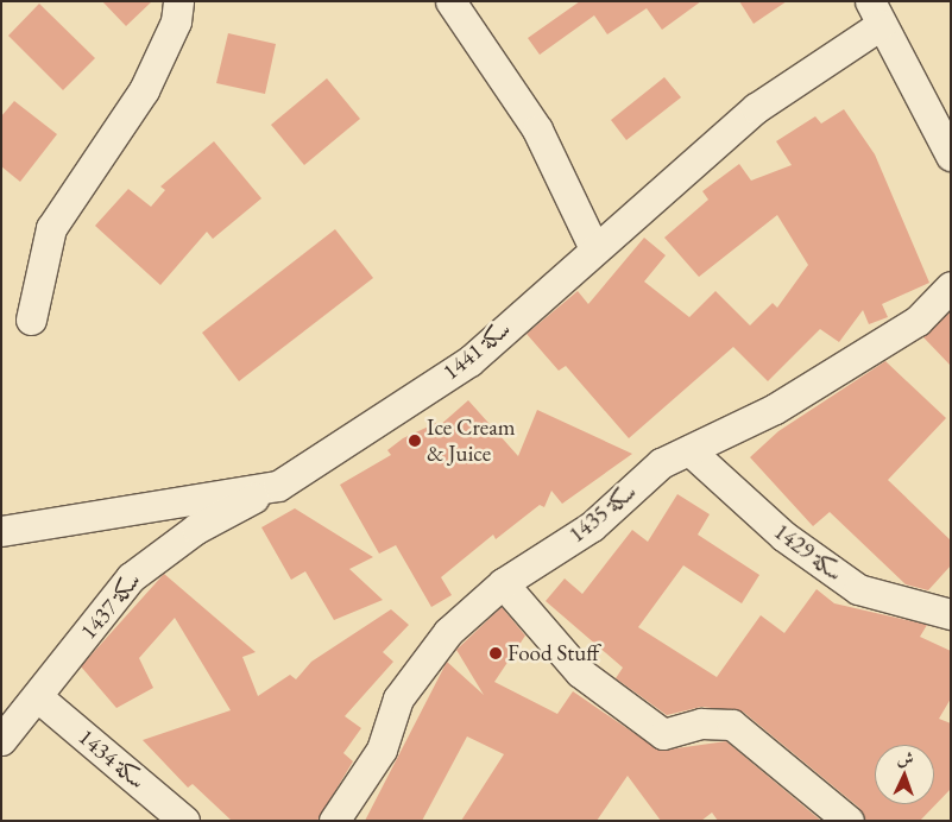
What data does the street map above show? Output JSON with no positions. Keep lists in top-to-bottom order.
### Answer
{
  "streets": {
    "street": [
      "سكة 1441",
      "سكة 1435",
      "سكة 1429",
      "سكة 1437",
      "سكة 1434"
    ]
  },
  "crossings": [
    ["سكة 1441", "سكة 1437"],
    ["سكة 1435", "سكة 1429"],
    ["سكة 1437", "سكة 1434"]
  ],
  "places": ["Ice Cream & Juice", "Food Stuff"],
  "north": "top"
}
